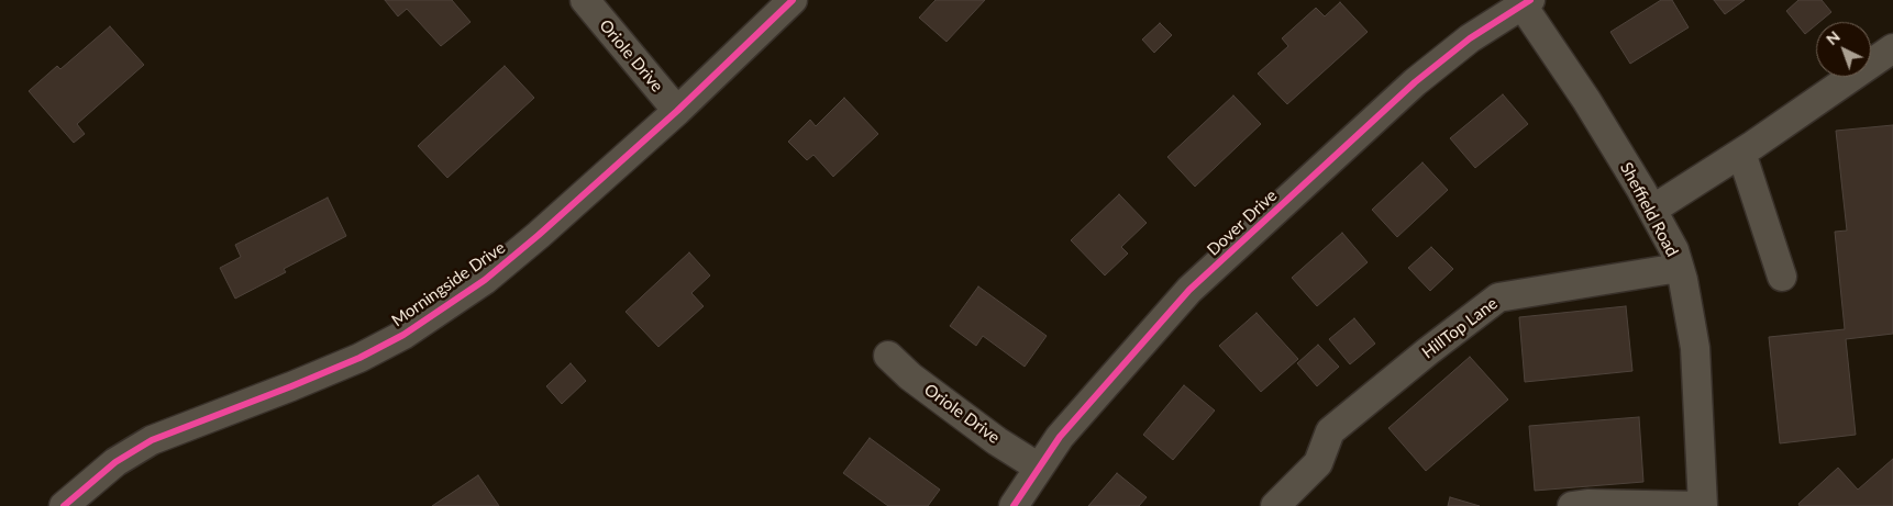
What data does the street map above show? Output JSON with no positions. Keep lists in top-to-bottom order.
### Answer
{
  "streets": {
    "street": [
      "Oriole Drive",
      "Sheffield Road",
      "Dover Drive",
      "Morningside Drive",
      "HillTop Lane"
    ]
  },
  "crossings": [
    ["Oriole Drive", "Dover Drive"],
    ["Oriole Drive", "Morningside Drive"],
    ["Sheffield Road", "Dover Drive"],
    ["Sheffield Road", "HillTop Lane"]
  ],
  "north": "top left"
}
